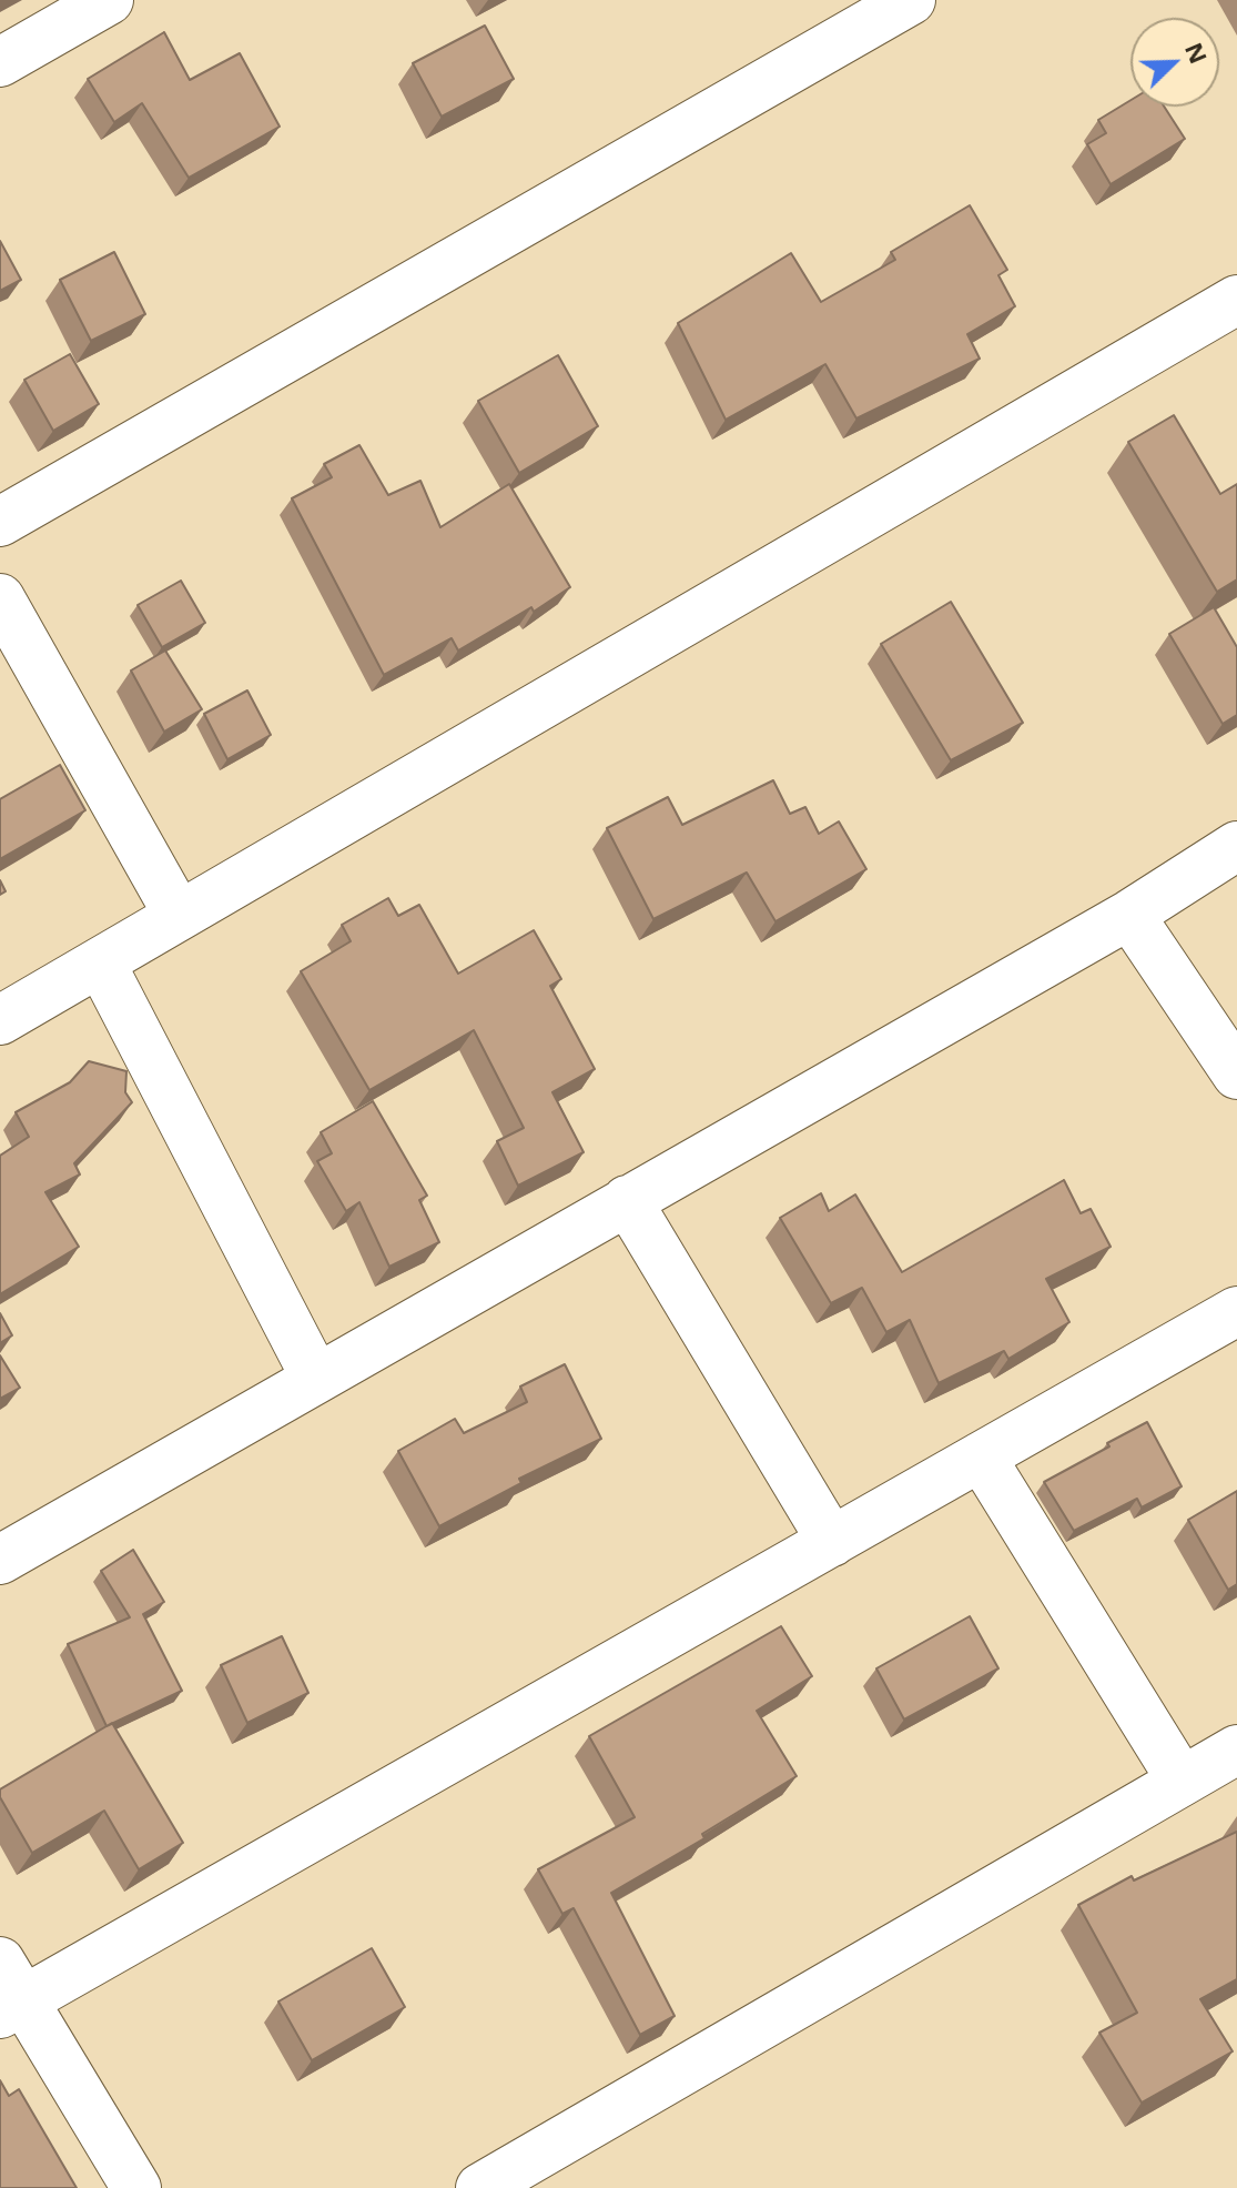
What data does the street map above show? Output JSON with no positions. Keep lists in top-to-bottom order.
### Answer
{
  "north": "top right"
}
